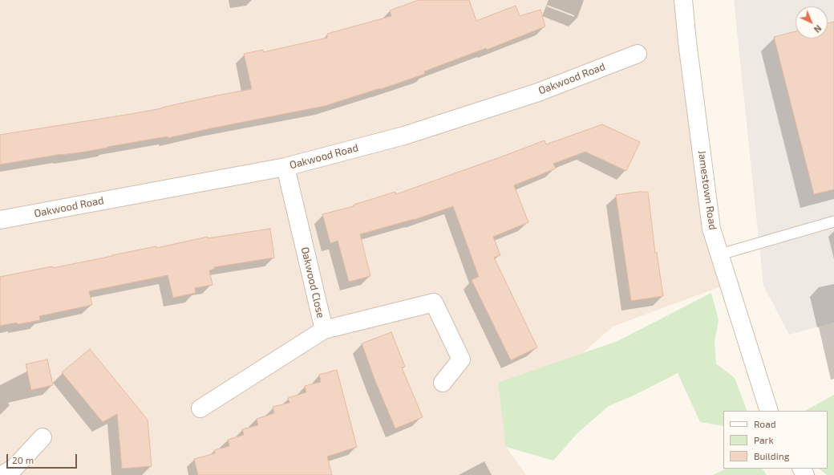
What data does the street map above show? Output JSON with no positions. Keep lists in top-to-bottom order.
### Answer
{
  "streets": {
    "street": ["Oakwood Road", "Jamestown Road", "Oakwood Close"]
  },
  "crossings": [
    ["Oakwood Road", "Oakwood Close"]
  ],
  "legend": ["Road", "Park", "Building"],
  "scale_bar": "20 m",
  "north": "bottom right"
}
